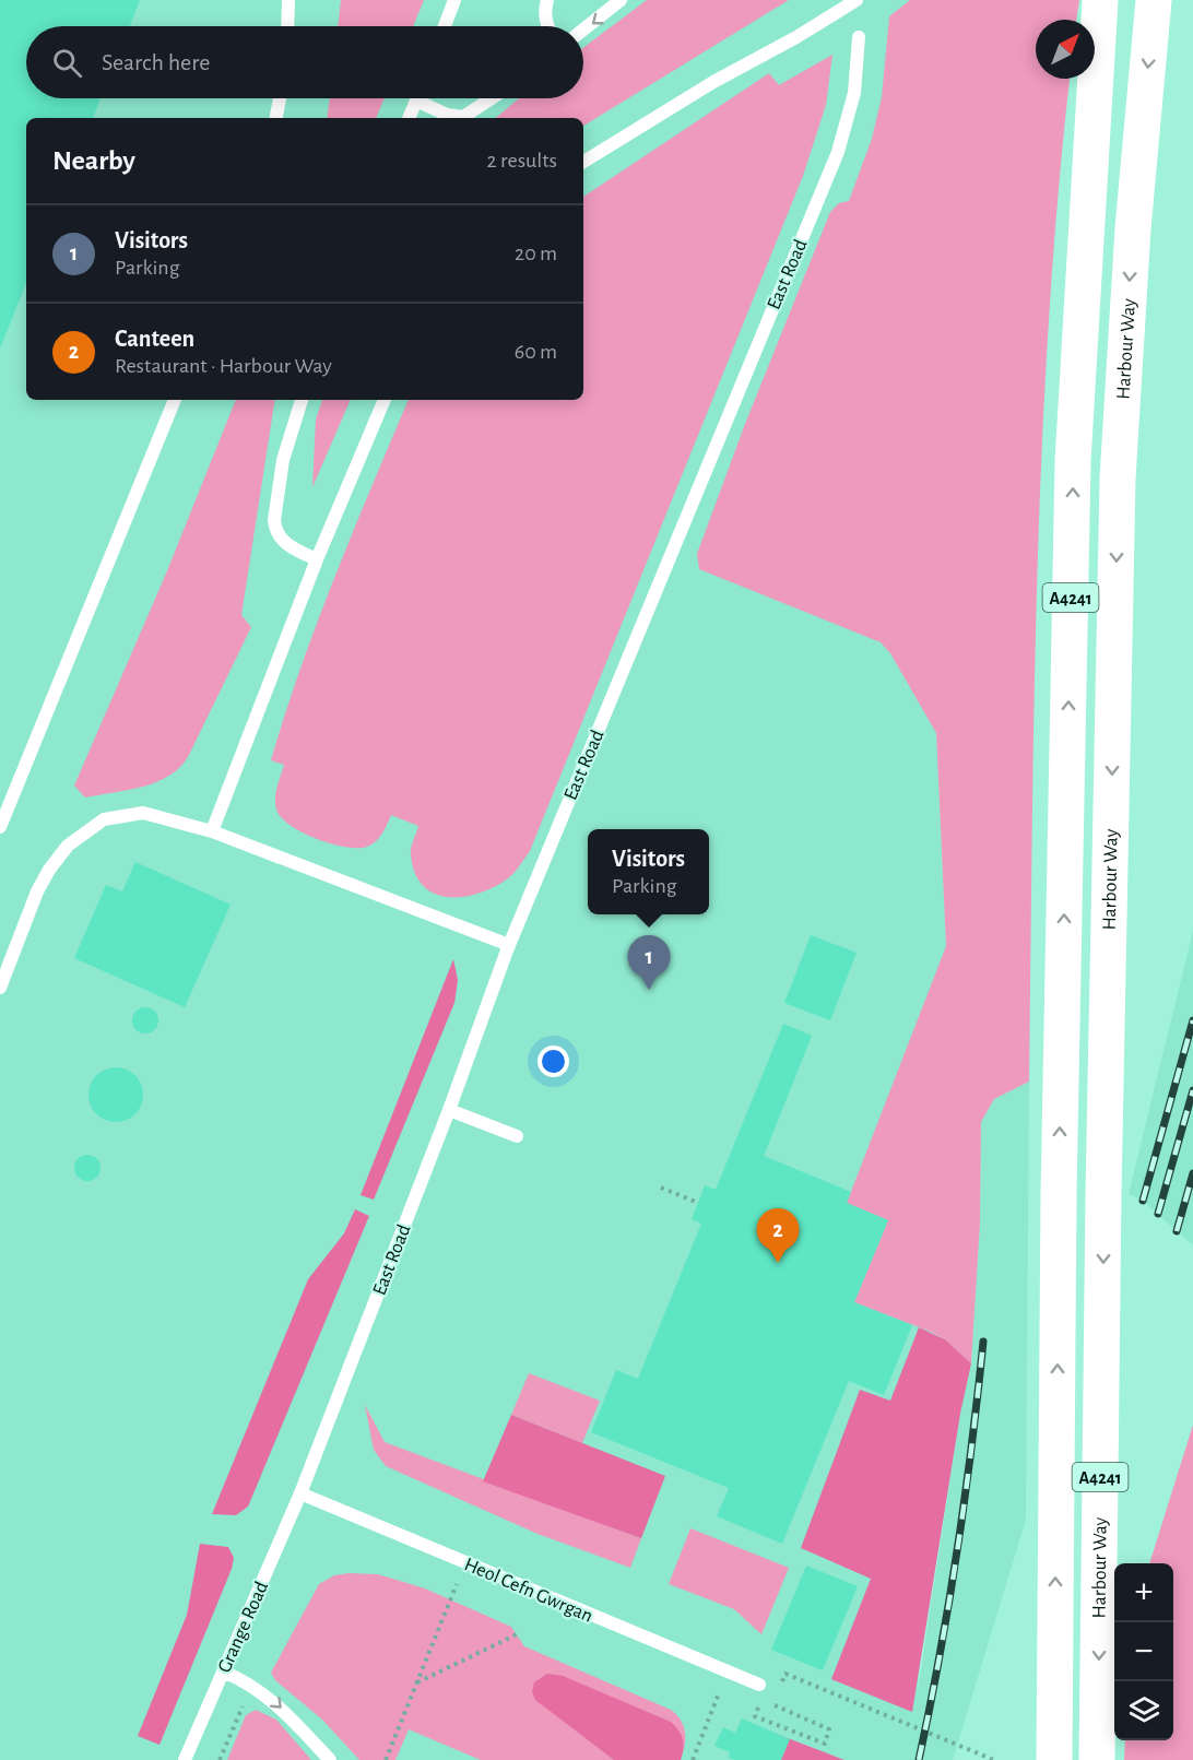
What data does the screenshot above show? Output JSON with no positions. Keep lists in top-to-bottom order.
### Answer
{
  "streets": {
    "main road": ["Harbour Way", "A4241"],
    "lane": ["East Road", "Heol Cefn Gwrgan", "Grange Road"]
  },
  "crossings": [
    ["East Road", "Heol Cefn Gwrgan"],
    ["East Road", "Grange Road"],
    ["Heol Cefn Gwrgan", "Grange Road"]
  ],
  "north": "top right",
  "page": {
    "search": "Search here",
    "heading": ["Nearby", "2 results"],
    "list": [
      {
        "mark": "1",
        "name": "Visitors",
        "note": "Parking",
        "value": "20 m"
      },
      {
        "mark": "2",
        "name": "Canteen",
        "note": "Restaurant · Harbour Way",
        "value": "60 m"
      }
    ],
    "popup": ["Visitors", "Parking"],
    "pins": ["1", "2"],
    "map_buttons": ["+", "−"]
  }
}
